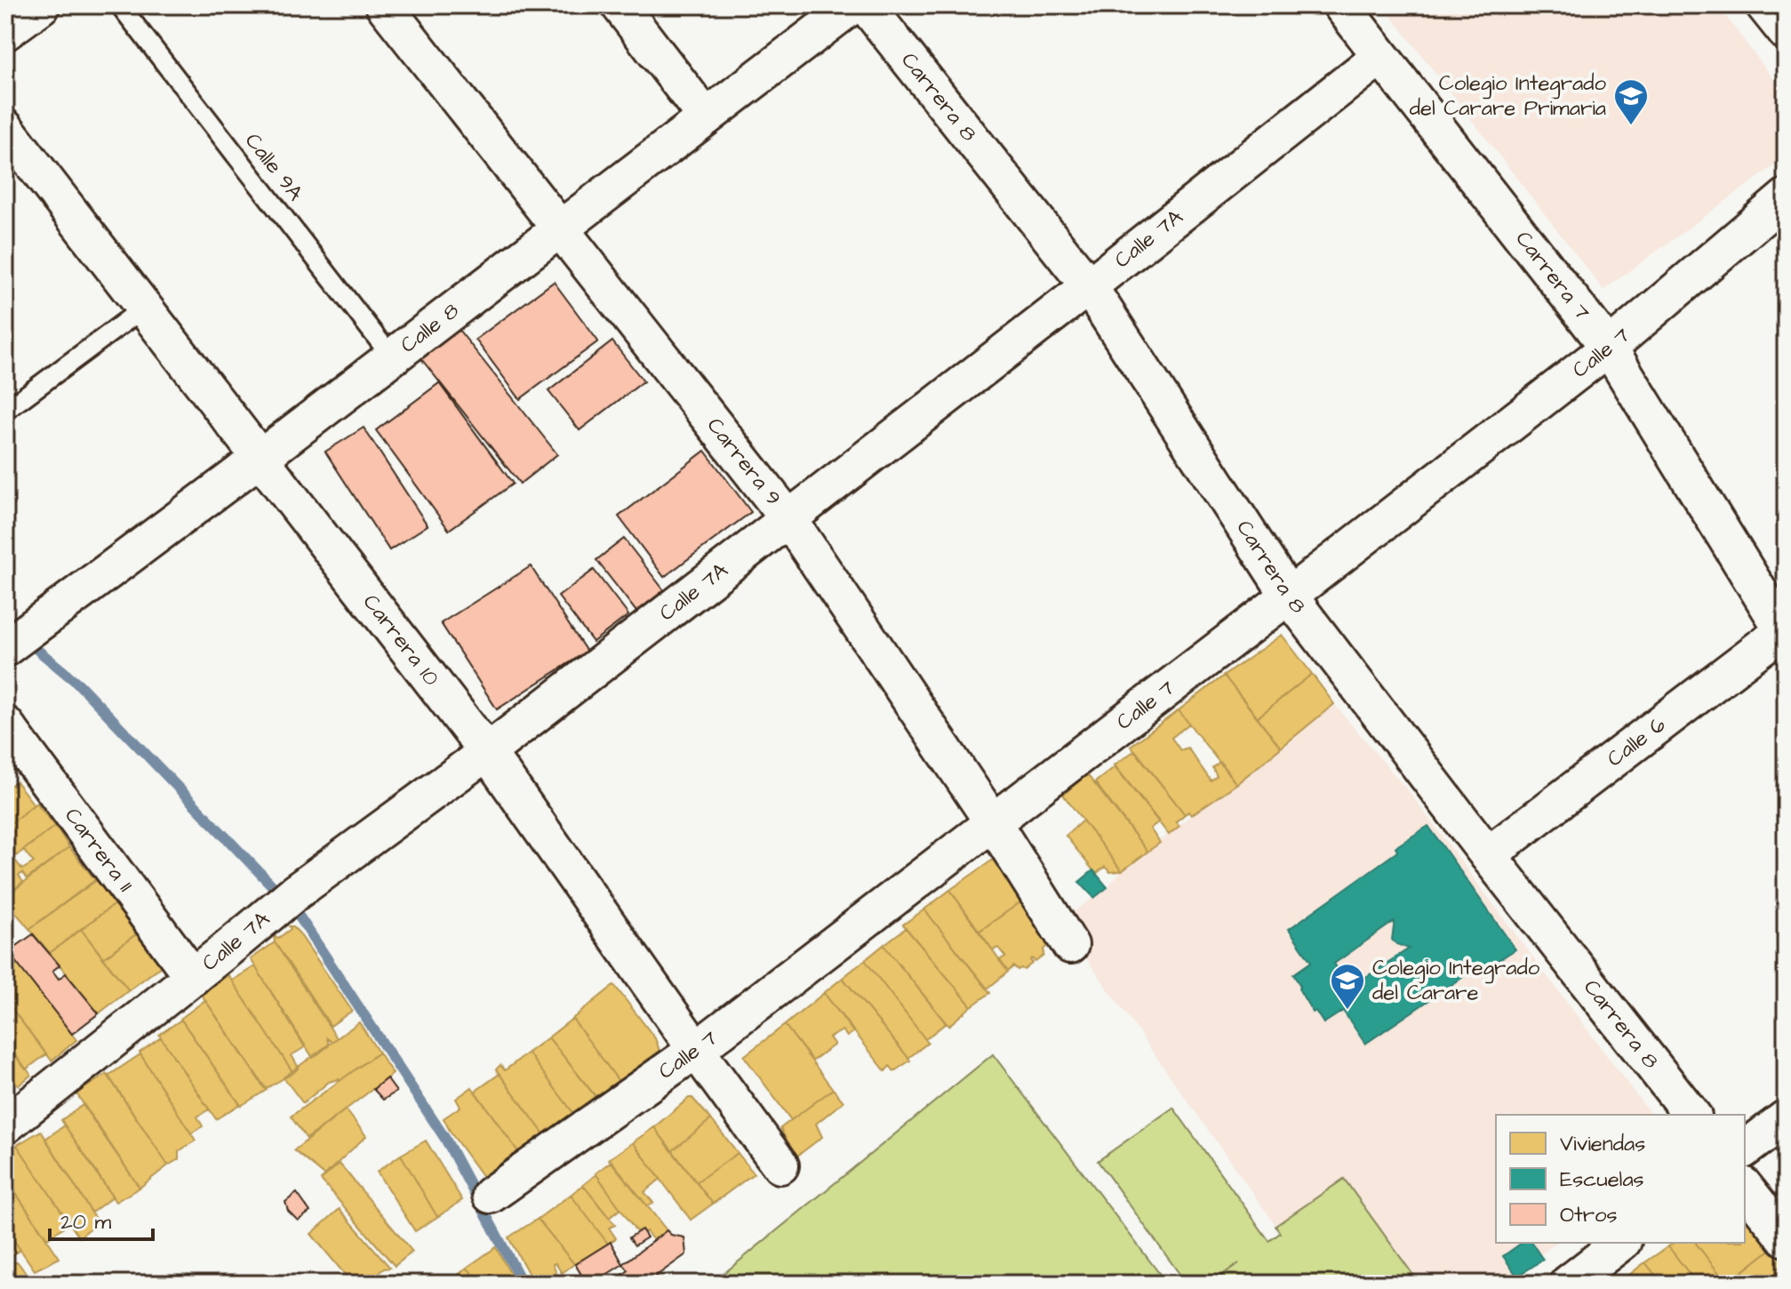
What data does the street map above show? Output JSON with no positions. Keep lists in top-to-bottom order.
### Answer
{
  "streets": {
    "street": [
      "Carrera 8",
      "Calle 7A",
      "Carrera 7",
      "Calle 8",
      "Calle 7",
      "Carrera 9",
      "Carrera 10",
      "Calle 6",
      "Carrera 11"
    ],
    "lane": ["Calle 9A"]
  },
  "crossings": [
    ["Carrera 8", "Calle 7A"],
    ["Carrera 8", "Calle 7"],
    ["Carrera 8", "Calle 6"],
    ["Calle 9A", "Calle 8"],
    ["Calle 7A", "Carrera 7"],
    ["Calle 7A", "Carrera 9"],
    ["Calle 7A", "Carrera 10"],
    ["Calle 7A", "Carrera 11"],
    ["Carrera 7", "Calle 7"],
    ["Carrera 7", "Calle 6"],
    ["Calle 8", "Carrera 9"],
    ["Calle 8", "Carrera 10"],
    ["Calle 7", "Carrera 9"],
    ["Calle 7", "Carrera 10"]
  ],
  "places": {
    "school or university": ["Colegio Integrado del Carare Primaria", "Colegio Integrado del Carare"]
  },
  "legend": ["Viviendas", "Escuelas", "Otros"],
  "scale_bar": "20 m"
}
